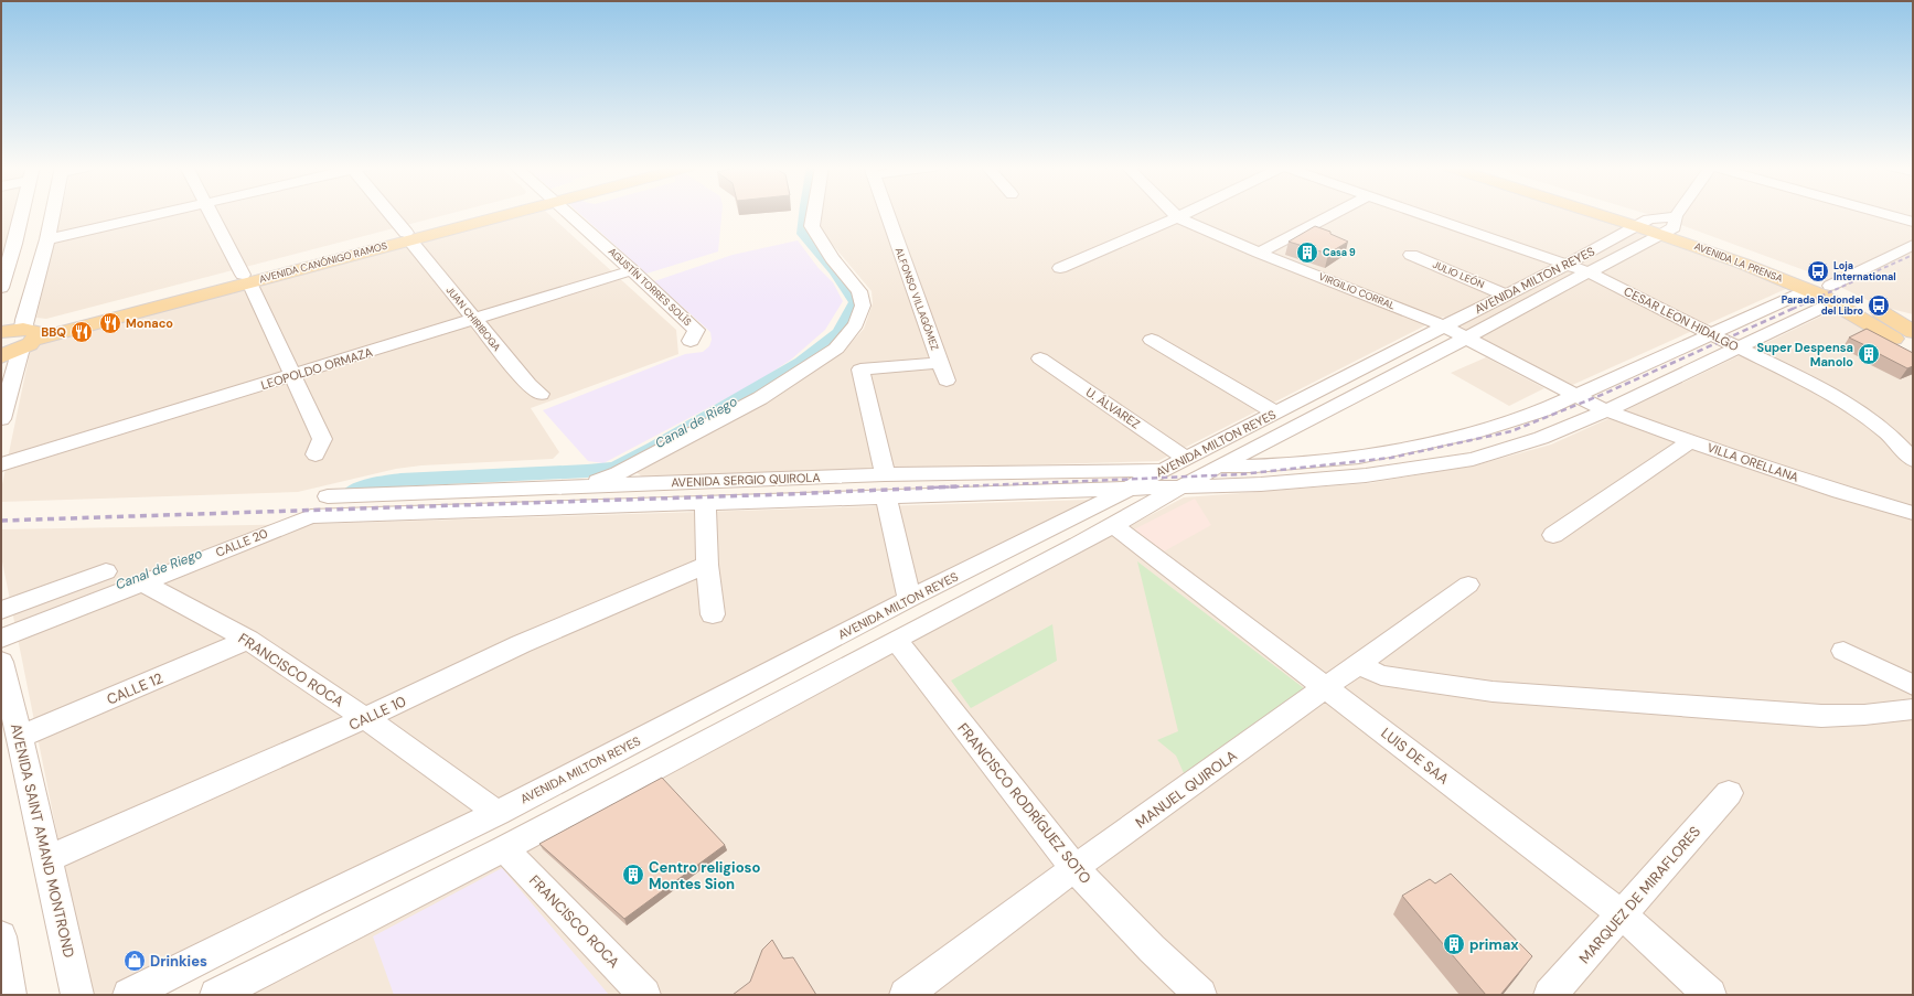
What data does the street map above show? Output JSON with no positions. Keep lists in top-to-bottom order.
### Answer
{
  "streets": {
    "main road": ["AVENIDA CANÓNIGO RAMOS", "AVENIDA LA PRENSA"],
    "street": [
      "JULIO LEÓN",
      "AVENIDA MILTON REYES",
      "AGUSTÍN TORRES SOLÍS",
      "VIRGILIO CORRAL",
      "ALFONSO VILLAGÓMEZ",
      "JUAN CHIRIBOGA",
      "CESAR LEON HIDALGO",
      "LEOPOLDO ORMAZA",
      "U. ÁLVAREZ",
      "VILLA ORELLANA",
      "AVENIDA SERGIO QUIROLA",
      "CALLE 20",
      "FRANCISCO ROCA",
      "CALLE 12",
      "CALLE 10",
      "LUIS DE SAA",
      "MANUEL QUIROLA",
      "FRANCISCO RODRÍGUEZ SOTO",
      "AVENIDA SAINT AMAND MONTROND",
      "MARQUEZ DE MIRAFLORES"
    ]
  },
  "crossings": [
    ["AVENIDA CANÓNIGO RAMOS", "JUAN CHIRIBOGA"],
    ["AVENIDA LA PRENSA", "AVENIDA MILTON REYES"],
    ["JULIO LEÓN", "AVENIDA MILTON REYES"],
    ["AVENIDA MILTON REYES", "VIRGILIO CORRAL"],
    ["AVENIDA MILTON REYES", "CESAR LEON HIDALGO"],
    ["AVENIDA MILTON REYES", "U. ÁLVAREZ"],
    ["AVENIDA MILTON REYES", "AVENIDA SERGIO QUIROLA"],
    ["AVENIDA MILTON REYES", "FRANCISCO ROCA"],
    ["AVENIDA MILTON REYES", "LUIS DE SAA"],
    ["AVENIDA MILTON REYES", "FRANCISCO RODRÍGUEZ SOTO"],
    ["AGUSTÍN TORRES SOLÍS", "LEOPOLDO ORMAZA"],
    ["VIRGILIO CORRAL", "VILLA ORELLANA"],
    ["JUAN CHIRIBOGA", "LEOPOLDO ORMAZA"],
    ["AVENIDA SERGIO QUIROLA", "CALLE 20"],
    ["CALLE 20", "FRANCISCO ROCA"],
    ["FRANCISCO ROCA", "CALLE 12"],
    ["FRANCISCO ROCA", "CALLE 10"],
    ["CALLE 12", "AVENIDA SAINT AMAND MONTROND"],
    ["CALLE 10", "AVENIDA SAINT AMAND MONTROND"],
    ["LUIS DE SAA", "MANUEL QUIROLA"],
    ["LUIS DE SAA", "MARQUEZ DE MIRAFLORES"],
    ["MANUEL QUIROLA", "FRANCISCO RODRÍGUEZ SOTO"]
  ],
  "water": ["Canal de Riego"],
  "places": {
    "building": [
      "Casa 9",
      "Super Despensa Manolo",
      "Centro religioso Montes Sion",
      "primax"
    ],
    "bus stop": ["Loja International", "Parada Redondel del Libro"],
    "restaurant": ["Monaco", "BBQ"],
    "shop": ["Drinkies"]
  }
}
